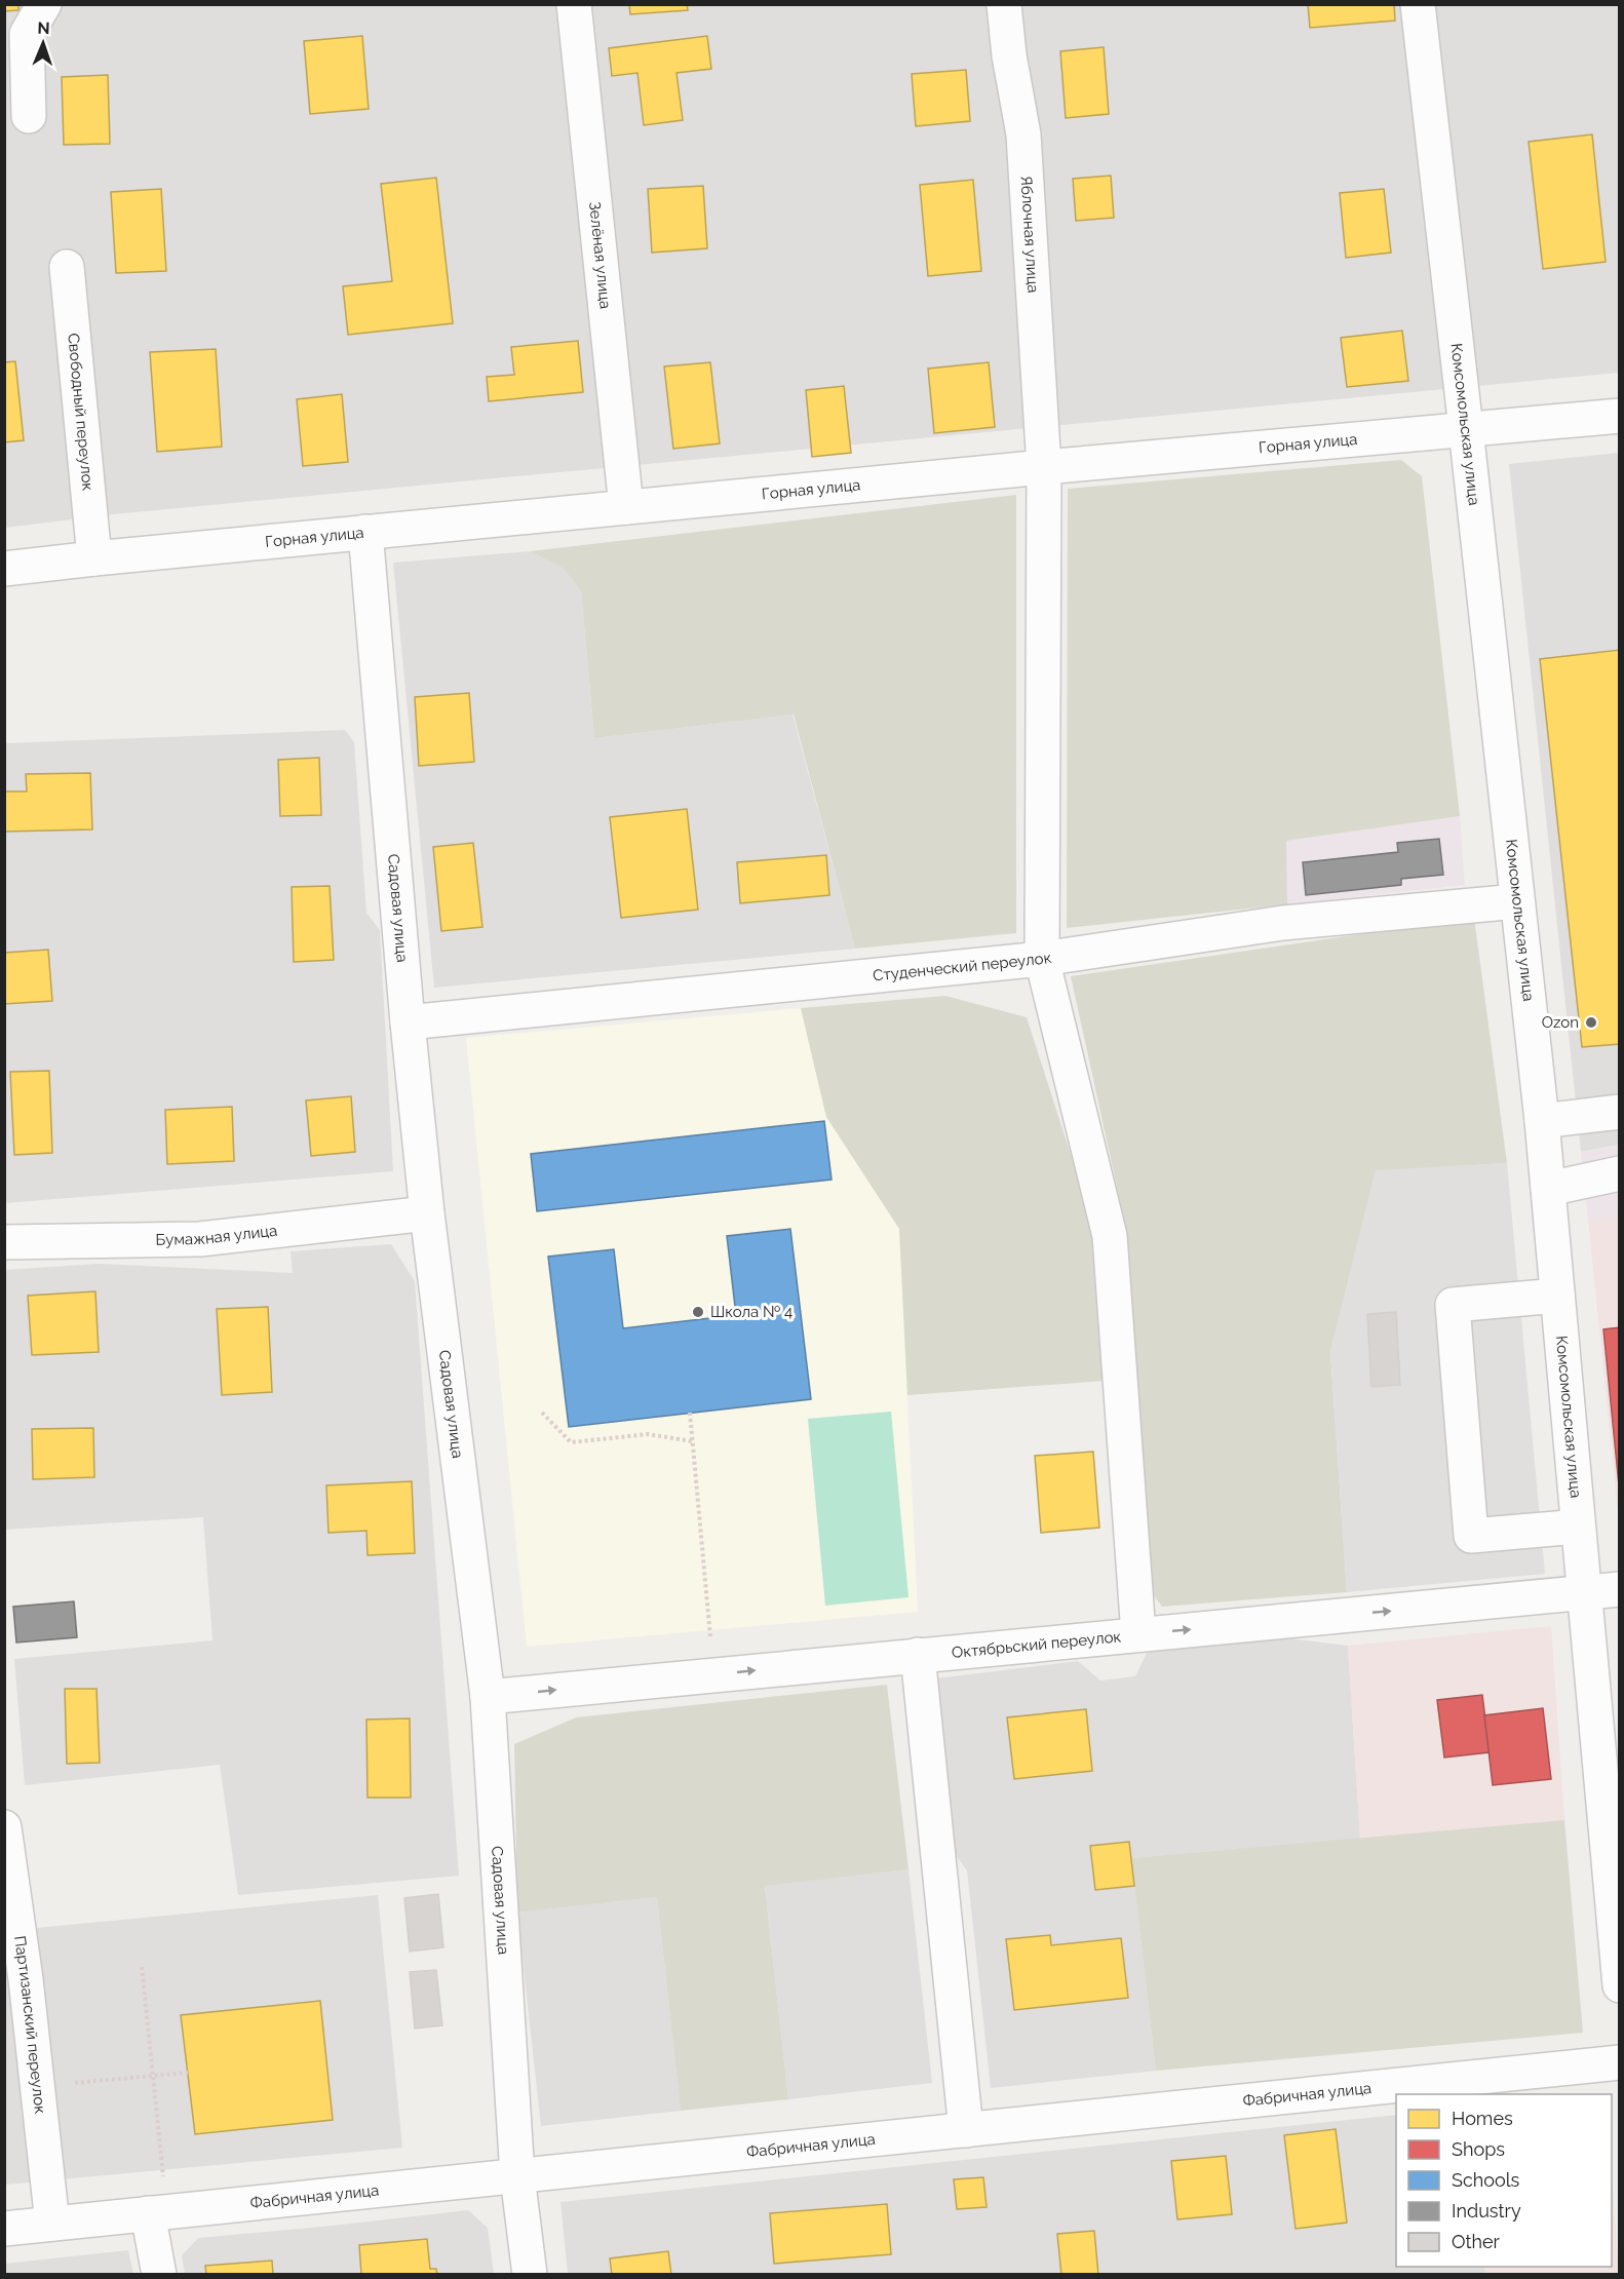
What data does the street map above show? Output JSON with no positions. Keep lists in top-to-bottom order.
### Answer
{
  "streets": {
    "street": [
      "Яблочная улица",
      "Зелёная улица",
      "Свободный переулок",
      "Комсомольская улица",
      "Горная улица",
      "Садовая улица",
      "Студенческий переулок",
      "Бумажная улица",
      "Октябрьский переулок",
      "Партизанский переулок",
      "Фабричная улица"
    ]
  },
  "crossings": [
    ["Яблочная улица", "Горная улица"],
    ["Яблочная улица", "Студенческий переулок"],
    ["Яблочная улица", "Октябрьский переулок"],
    ["Зелёная улица", "Горная улица"],
    ["Свободный переулок", "Горная улица"],
    ["Комсомольская улица", "Горная улица"],
    ["Комсомольская улица", "Студенческий переулок"],
    ["Комсомольская улица", "Октябрьский переулок"],
    ["Горная улица", "Садовая улица"],
    ["Садовая улица", "Студенческий переулок"],
    ["Садовая улица", "Бумажная улица"],
    ["Садовая улица", "Октябрьский переулок"],
    ["Садовая улица", "Фабричная улица"],
    ["Партизанский переулок", "Фабричная улица"]
  ],
  "one_way": ["Октябрьский переулок"],
  "places": ["Ozon", "Школа № 4"],
  "legend": [
    "Homes",
    "Shops",
    "Schools",
    "Industry",
    "Other"
  ],
  "north": "top"
}
